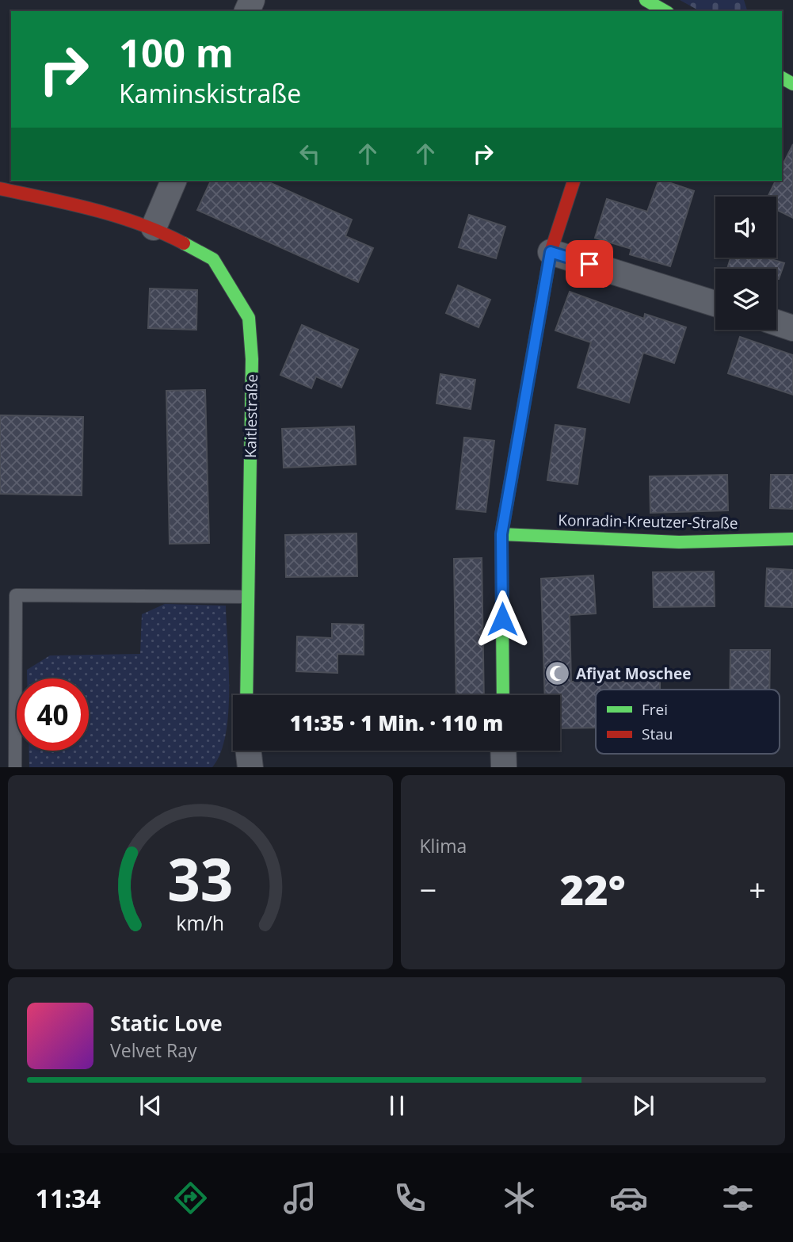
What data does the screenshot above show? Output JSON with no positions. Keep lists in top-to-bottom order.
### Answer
{
  "streets": {
    "street": ["Kaitlestraße", "Konradin-Kreutzer-Straße"]
  },
  "places": {
    "mosque": ["Afiyat Moschee"]
  },
  "legend": ["Frei", "Stau"],
  "page": {
    "turn": ["100 m", "Kaminskistraße"],
    "limit": "40",
    "trip": "11:35 · 1 Min. · 110 m",
    "tile": "Klima",
    "heat": ["−", "22°", "+"],
    "song": ["Static Love", "Velvet Ray"],
    "tabs": "11:34",
    "gauge": ["33", "km/h"]
  }
}
